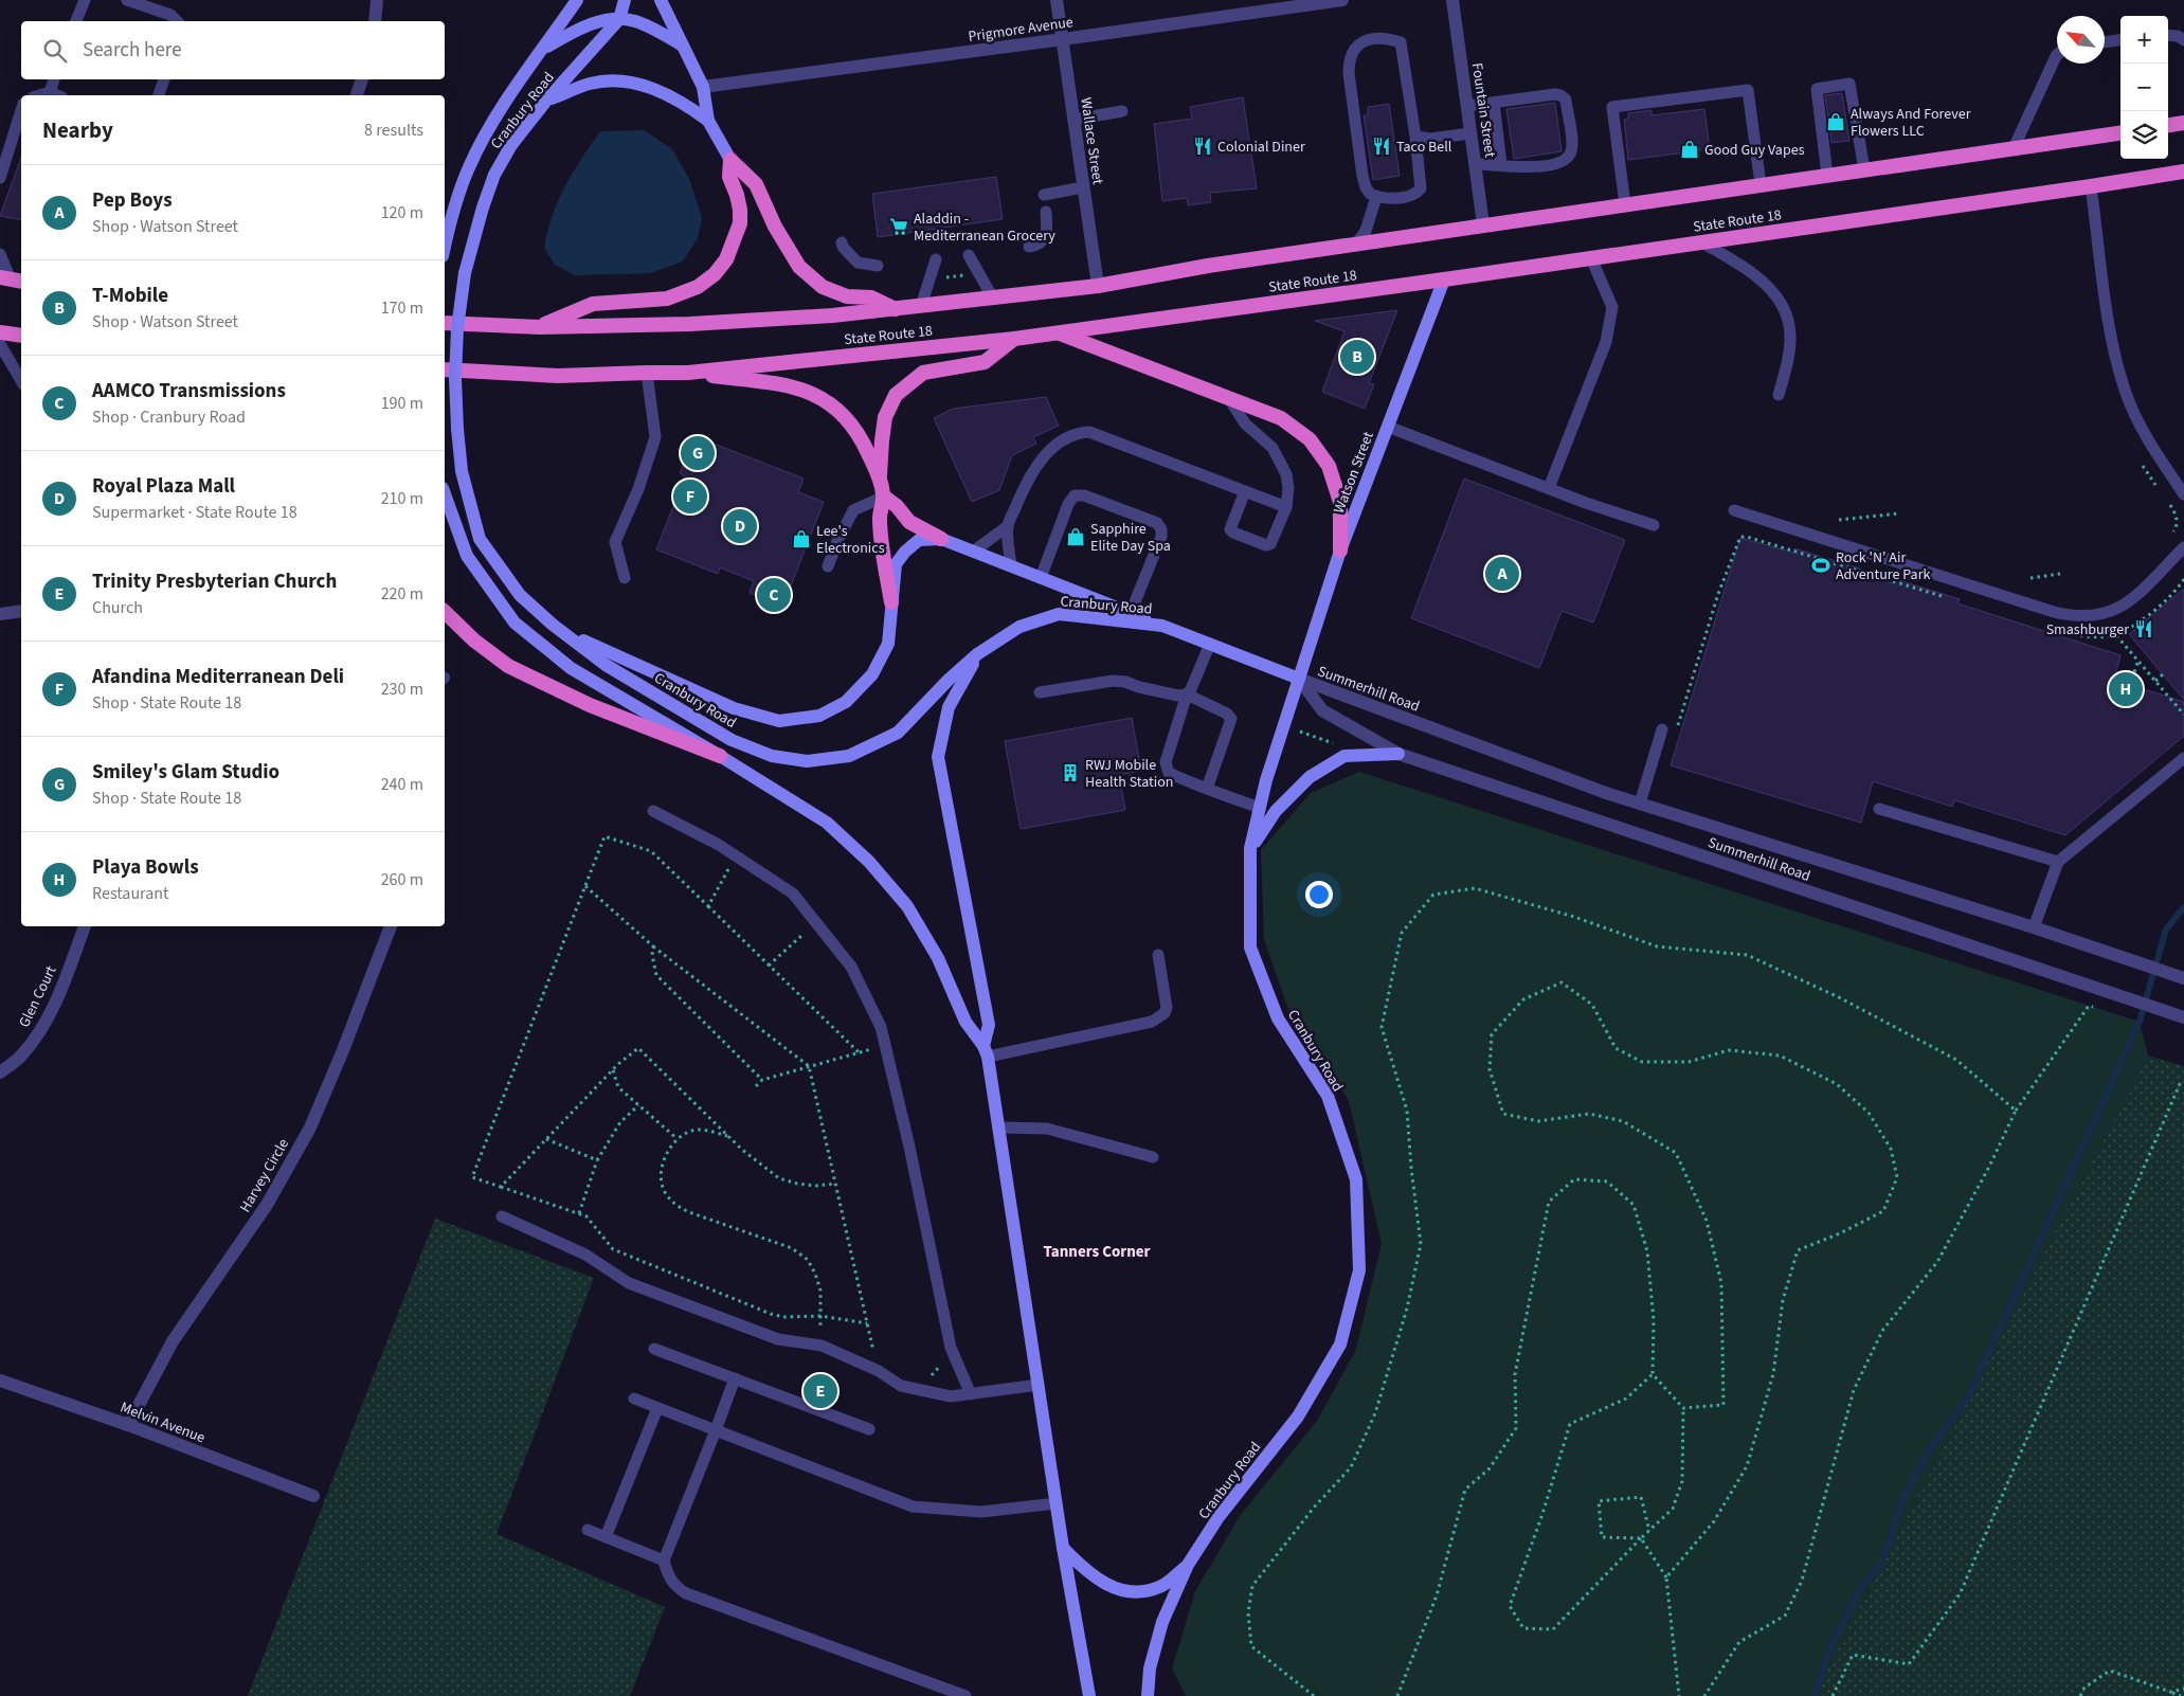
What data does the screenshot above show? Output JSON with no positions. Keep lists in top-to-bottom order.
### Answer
{
  "streets": {
    "highway": ["State Route 18"],
    "main road": ["Cranbury Road", "Watson Street"],
    "street": [
      "Prigmore Avenue",
      "Fountain Street",
      "Wallace Street",
      "Summerhill Road",
      "Glen Court",
      "Harvey Circle",
      "Melvin Avenue"
    ]
  },
  "crossings": [
    ["Prigmore Avenue", "Wallace Street"],
    ["Cranbury Road", "Watson Street"],
    ["Cranbury Road", "Summerhill Road"],
    ["Fountain Street", "State Route 18"],
    ["Wallace Street", "State Route 18"],
    ["State Route 18", "Watson Street"],
    ["Watson Street", "Summerhill Road"],
    ["Harvey Circle", "Melvin Avenue"]
  ],
  "districts": ["Tanners Corner"],
  "places": {
    "shop": [
      "Always And Forever Flowers LLC",
      "Good Guy Vapes",
      "Sapphire Elite Day Spa",
      "Lee's Electronics"
    ],
    "restaurant": ["Colonial Diner", "Taco Bell", "Smashburger"],
    "supermarket": ["Aladdin - Mediterranean Grocery"],
    "sports": ["Rock 'N' Air Adventure Park"],
    "building": ["RWJ Mobile Health Station"]
  },
  "north": "top left",
  "page": {
    "map_buttons": ["+", "−"],
    "search": "Search here",
    "heading": ["Nearby", "8 results"],
    "list": [
      {
        "mark": "A",
        "name": "Pep Boys",
        "note": "Shop · Watson Street",
        "value": "120 m"
      },
      {
        "mark": "B",
        "name": "T-Mobile",
        "note": "Shop · Watson Street",
        "value": "170 m"
      },
      {
        "mark": "C",
        "name": "AAMCO Transmissions",
        "note": "Shop · Cranbury Road",
        "value": "190 m"
      },
      {
        "mark": "D",
        "name": "Royal Plaza Mall",
        "note": "Supermarket · State Route 18",
        "value": "210 m"
      },
      {
        "mark": "E",
        "name": "Trinity Presbyterian Church",
        "note": "Church",
        "value": "220 m"
      },
      {
        "mark": "F",
        "name": "Afandina Mediterranean Deli",
        "note": "Shop · State Route 18",
        "value": "230 m"
      },
      {
        "mark": "G",
        "name": "Smiley's Glam Studio",
        "note": "Shop · State Route 18",
        "value": "240 m"
      },
      {
        "mark": "H",
        "name": "Playa Bowls",
        "note": "Restaurant",
        "value": "260 m"
      }
    ],
    "pins": [
      "B",
      "G",
      "F",
      "D",
      "A",
      "C",
      "H",
      "E"
    ]
  }
}
